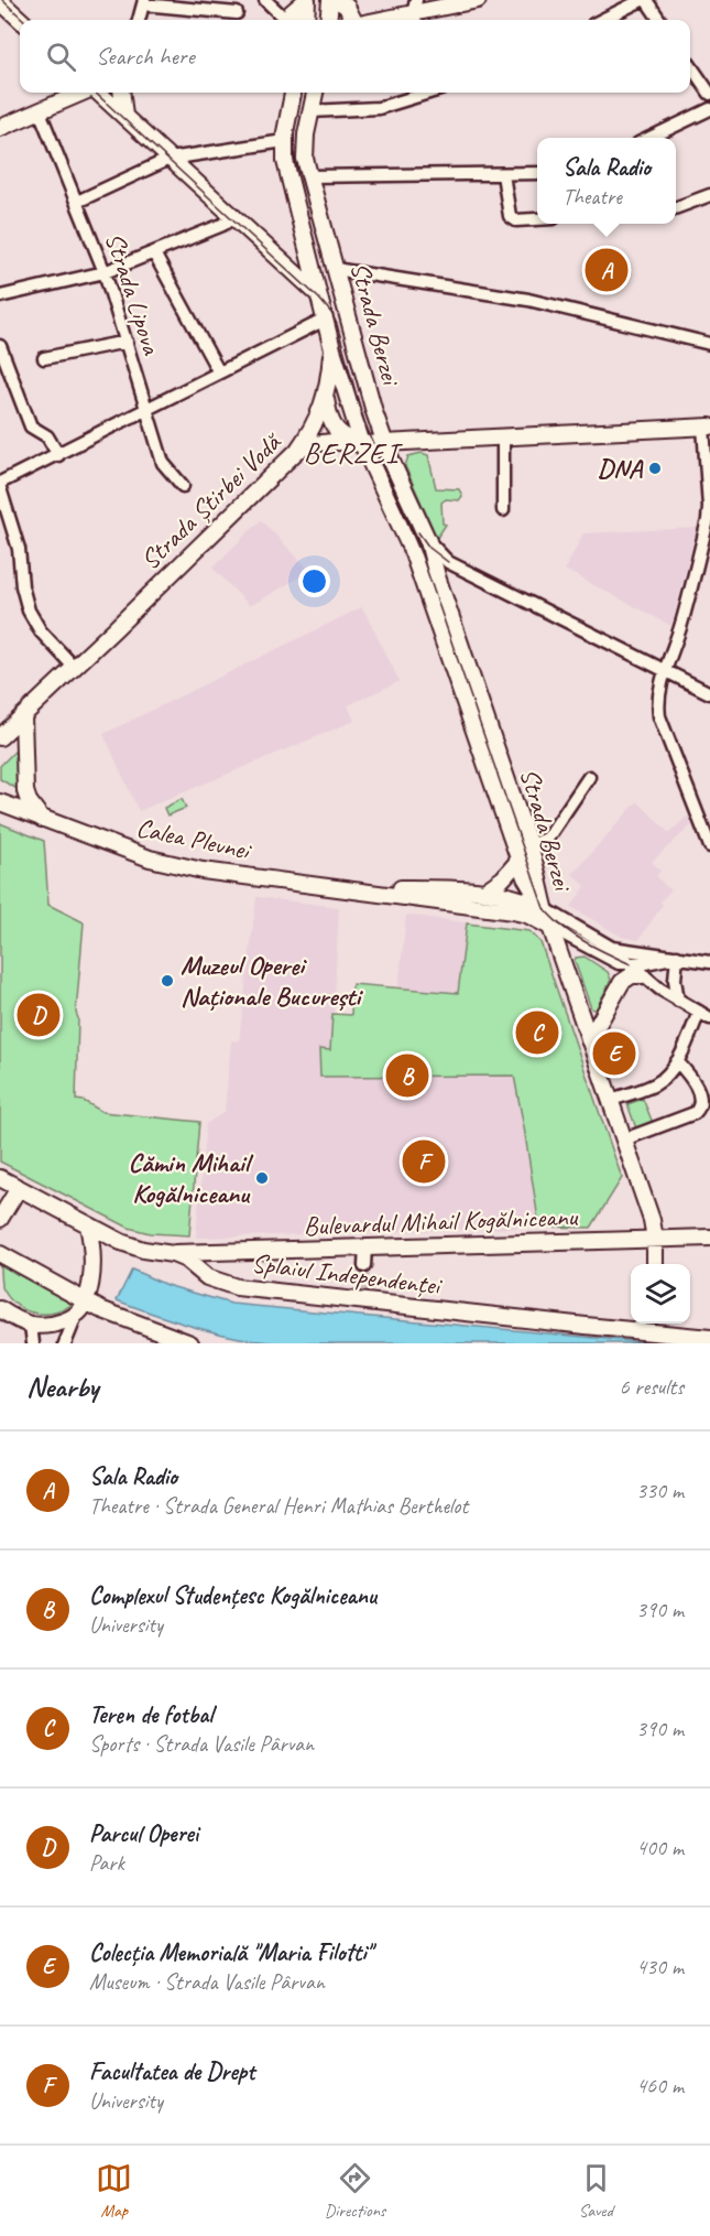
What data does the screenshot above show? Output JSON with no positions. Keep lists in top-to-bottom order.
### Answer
{
  "streets": {
    "main road": [
      "Strada Berzei",
      "Strada Știrbei Vodă",
      "Calea Plevnei",
      "Bulevardul Mihail Kogălniceanu",
      "Splaiul Independenței"
    ],
    "street": ["Strada Lipova"]
  },
  "crossings": [
    ["Strada Berzei", "Strada Știrbei Vodă"],
    ["Strada Berzei", "Calea Plevnei"],
    ["Bulevardul Mihail Kogălniceanu", "Splaiul Independenței"]
  ],
  "districts": ["BERZEI"],
  "places": ["DNA", "Muzeul Operei Naționale București", "Cămin Mihail Kogălniceanu"],
  "page": {
    "search": "Search here",
    "popup": ["Sala Radio", "Theatre"],
    "pins": [
      "A",
      "D",
      "C",
      "E",
      "B",
      "F"
    ],
    "heading": ["Nearby", "6 results"],
    "list": [
      {
        "mark": "A",
        "name": "Sala Radio",
        "note": "Theatre · Strada General Henri Mathias Berthelot",
        "value": "330 m"
      },
      {
        "mark": "B",
        "name": "Complexul Studențesc Kogălniceanu",
        "note": "University",
        "value": "390 m"
      },
      {
        "mark": "C",
        "name": "Teren de fotbal",
        "note": "Sports · Strada Vasile Pârvan",
        "value": "390 m"
      },
      {
        "mark": "D",
        "name": "Parcul Operei",
        "note": "Park",
        "value": "400 m"
      },
      {
        "mark": "E",
        "name": "Colecția Memorială \"Maria Filotti\"",
        "note": "Museum · Strada Vasile Pârvan",
        "value": "430 m"
      },
      {
        "mark": "F",
        "name": "Facultatea de Drept",
        "note": "University",
        "value": "460 m"
      }
    ],
    "nav": ["Map", "Directions", "Saved"]
  }
}
